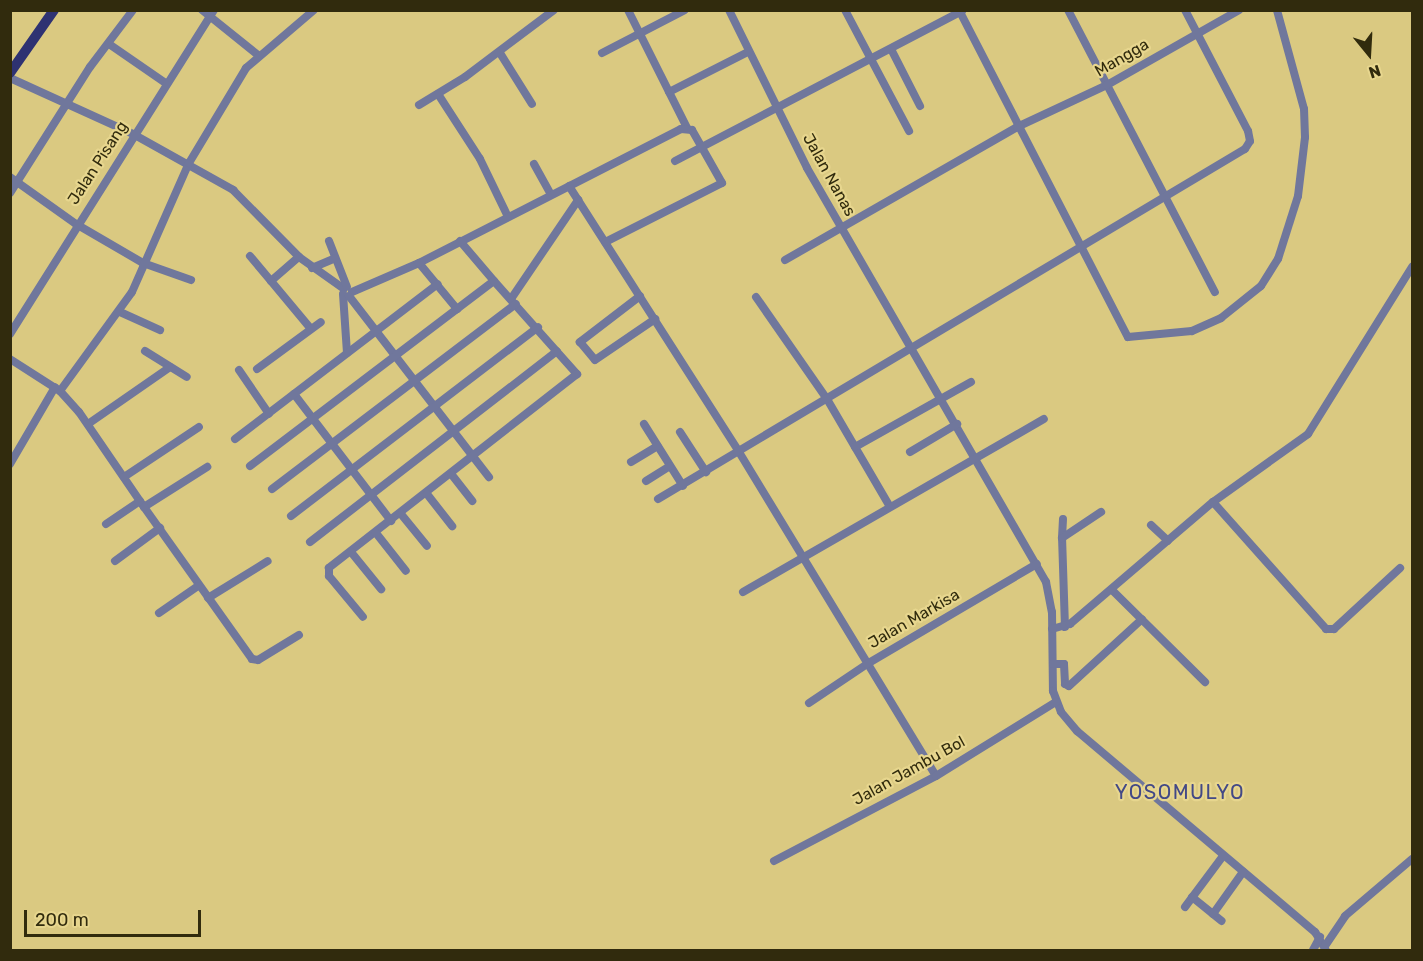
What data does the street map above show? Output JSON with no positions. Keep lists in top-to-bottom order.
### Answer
{
  "streets": {
    "street": [
      "Mangga",
      "Jalan Pisang",
      "Jalan Nanas",
      "Jalan Markisa",
      "Jalan Jambu Bol"
    ]
  },
  "crossings": [
    ["Mangga", "Jalan Nanas"],
    ["Jalan Nanas", "Jalan Markisa"]
  ],
  "districts": ["YOSOMULYO"],
  "scale_bar": "200 m",
  "north": "bottom"
}
